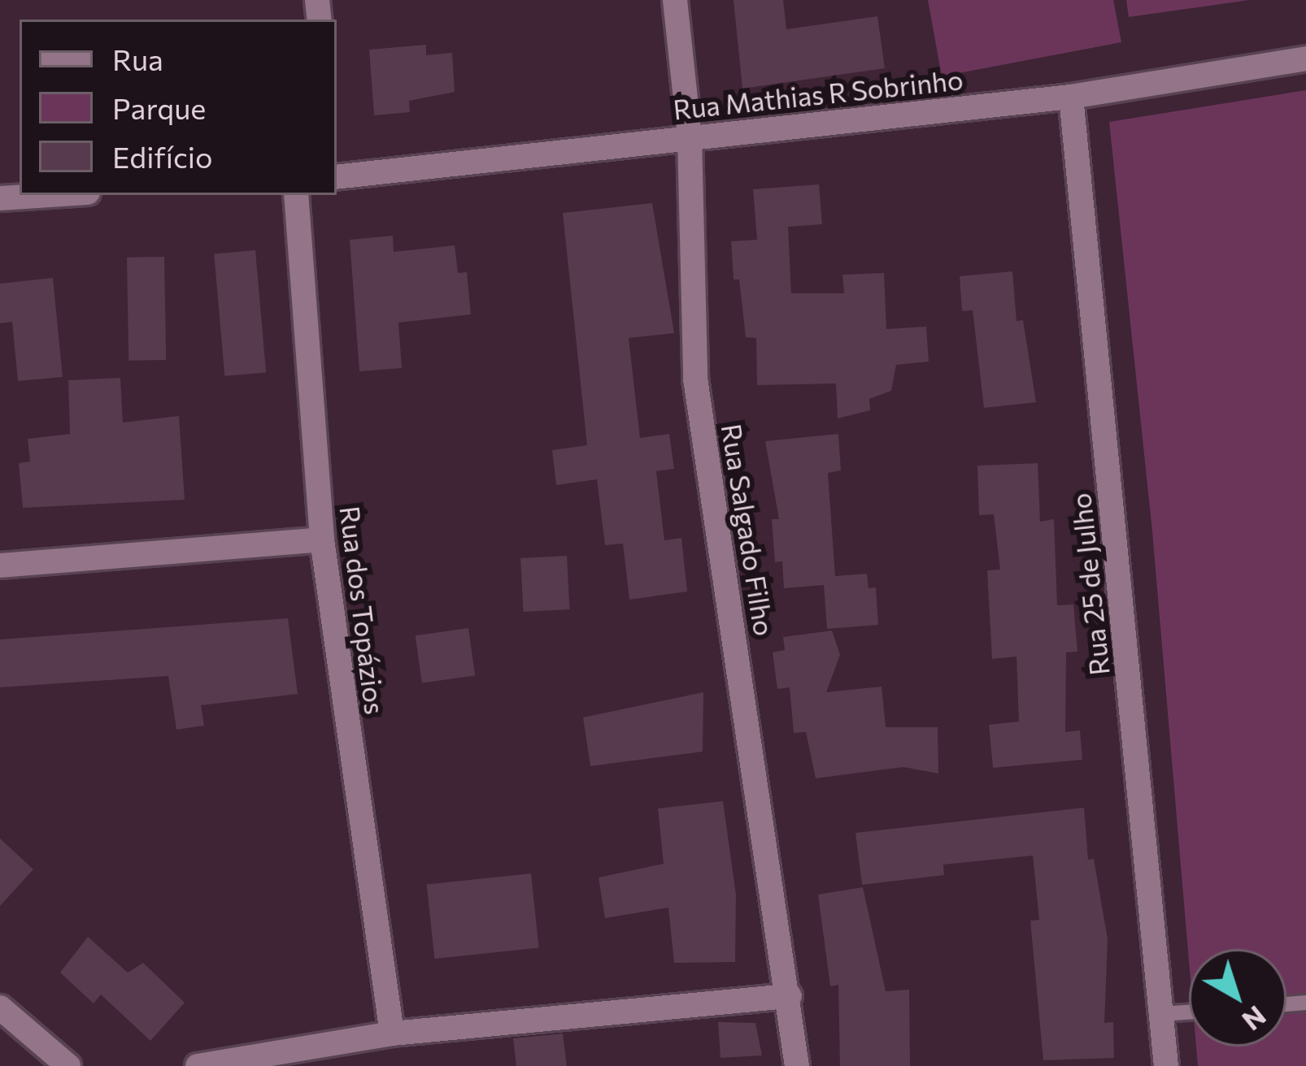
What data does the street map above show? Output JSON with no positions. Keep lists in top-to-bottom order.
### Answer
{
  "streets": {
    "street": [
      "Rua Mathias R Sobrinho",
      "Rua Salgado Filho",
      "Rua 25 de Julho",
      "Rua dos Topázios"
    ]
  },
  "crossings": [
    ["Rua Mathias R Sobrinho", "Rua Salgado Filho"],
    ["Rua Mathias R Sobrinho", "Rua 25 de Julho"]
  ],
  "legend": ["Rua", "Parque", "Edifício"],
  "north": "bottom right"
}
